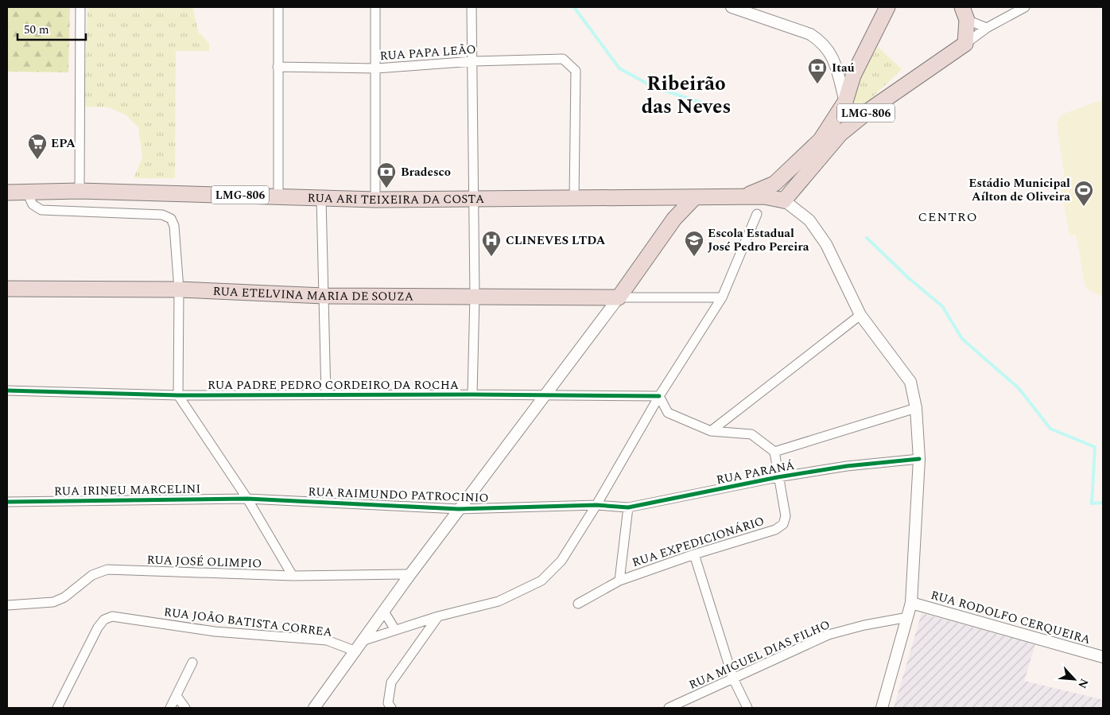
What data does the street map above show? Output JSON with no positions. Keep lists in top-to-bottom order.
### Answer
{
  "streets": {
    "highway": ["LMG-806", "RUA ARI TEIXEIRA DA COSTA", "RUA ETELVINA MARIA DE SOUZA"],
    "street": [
      "RUA PAPA LEÃO",
      "RUA PADRE PEDRO CORDEIRO DA ROCHA",
      "RUA PARANÁ",
      "RUA IRINEU MARCELINI",
      "RUA RAIMUNDO PATROCINIO",
      "RUA EXPEDICIONÁRIO",
      "RUA JOSÉ OLIMPIO",
      "RUA RODOLFO CERQUEIRA",
      "RUA JOÃO BATISTA CORREA",
      "RUA MIGUEL DIAS FILHO"
    ]
  },
  "crossings": [
    ["RUA PAPA LEÃO", "RUA ARI TEIXEIRA DA COSTA"],
    ["LMG-806", "RUA ARI TEIXEIRA DA COSTA"],
    ["RUA PARANÁ", "RUA RAIMUNDO PATROCINIO"],
    ["RUA PARANÁ", "RUA EXPEDICIONÁRIO"],
    ["RUA IRINEU MARCELINI", "RUA RAIMUNDO PATROCINIO"]
  ],
  "districts": ["Ribeirão das Neves", "CENTRO"],
  "places": {
    "bank": ["Itaú", "Bradesco"],
    "supermarket": ["EPA"],
    "sports": ["Estádio Municipal Aílton de Oliveira"],
    "hospital": ["CLINEVES LTDA"],
    "school or university": ["Escola Estadual José Pedro Pereira"]
  },
  "scale_bar": "50 m",
  "north": "bottom right"
}
